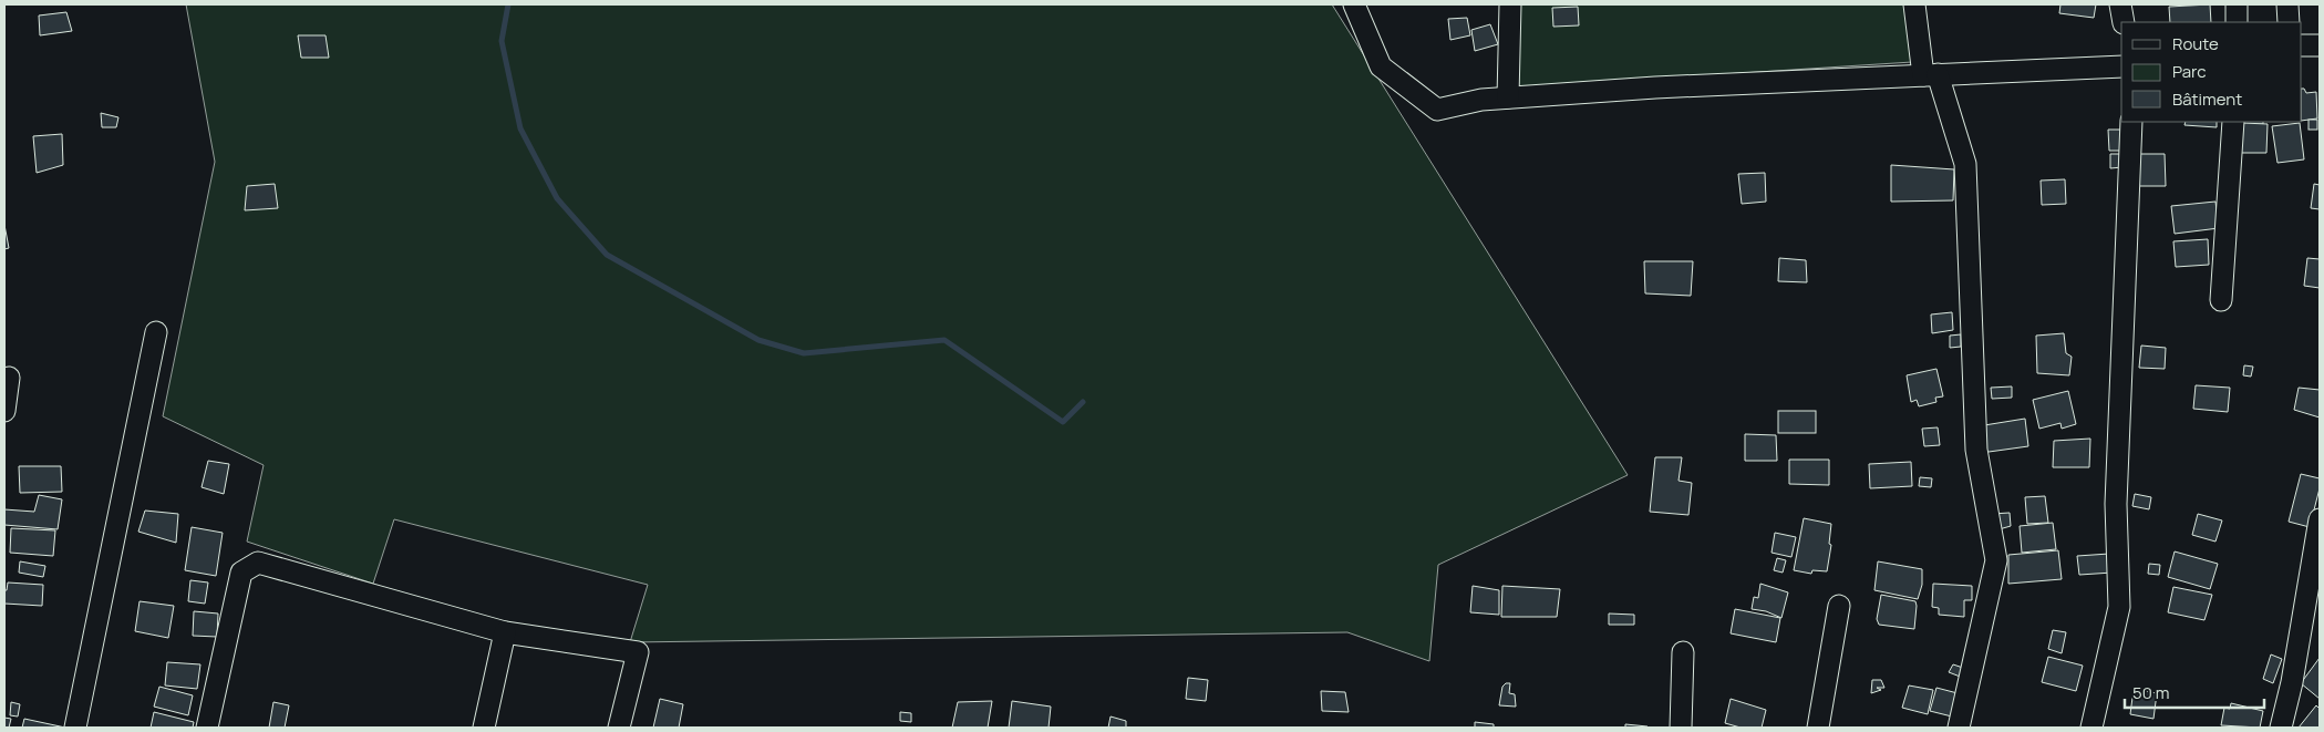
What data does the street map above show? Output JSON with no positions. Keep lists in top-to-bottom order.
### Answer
{
  "legend": ["Route", "Parc", "Bâtiment"],
  "scale_bar": "50 m"
}
